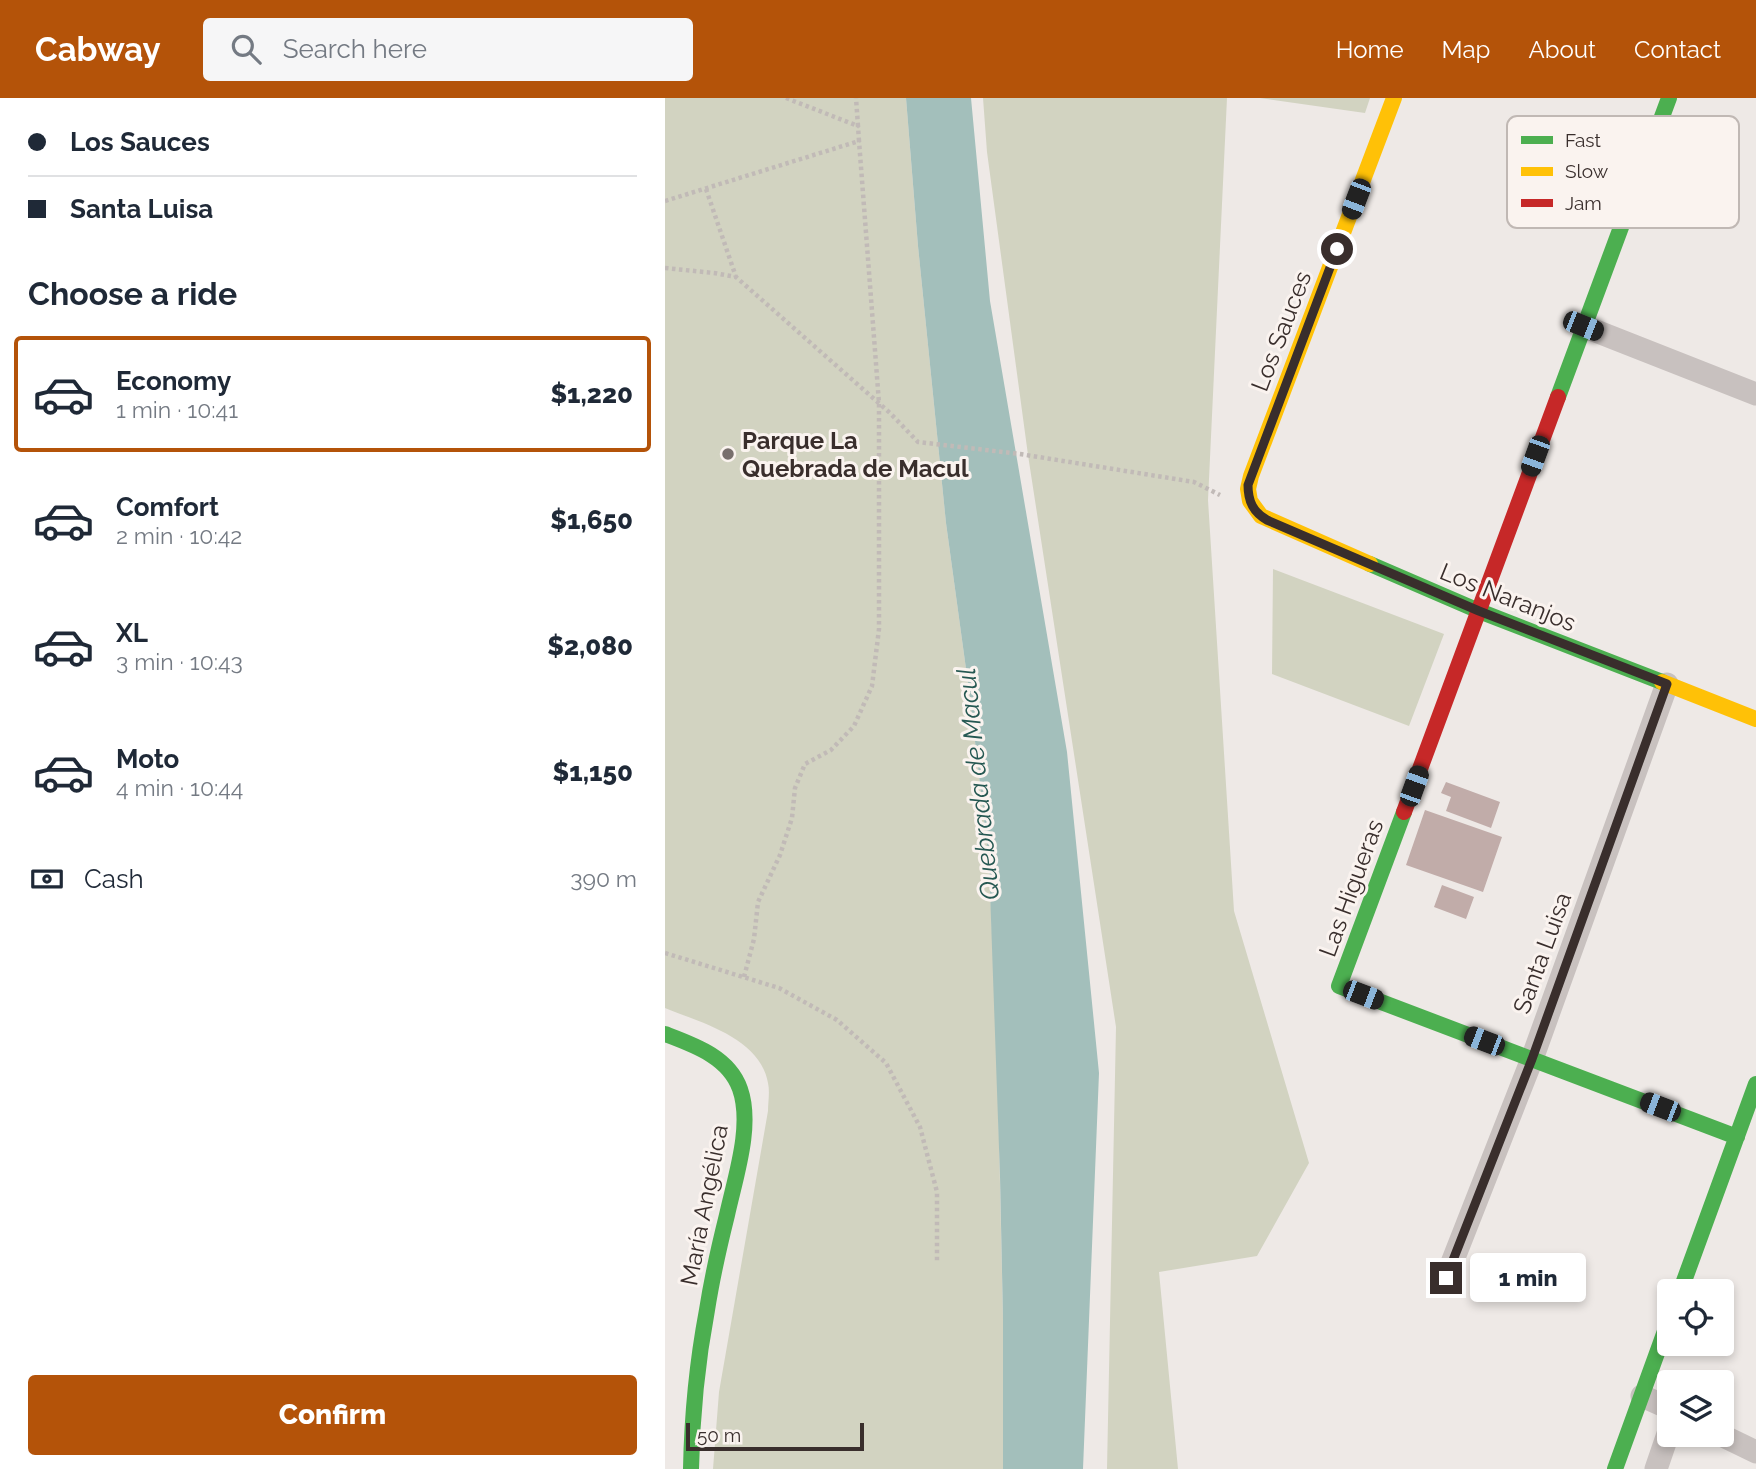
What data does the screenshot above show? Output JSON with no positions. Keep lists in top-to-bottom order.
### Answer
{
  "streets": {
    "street": [
      "Los Sauces",
      "Los Naranjos",
      "Las Higueras",
      "Santa Luisa",
      "María Angélica"
    ]
  },
  "crossings": [
    ["Los Sauces", "Los Naranjos"],
    ["Los Naranjos", "Las Higueras"],
    ["Los Naranjos", "Santa Luisa"],
    ["Las Higueras", "Santa Luisa"]
  ],
  "water": ["Quebrada de Macul"],
  "places": ["Parque La Quebrada de Macul"],
  "legend": ["Fast", "Slow", "Jam"],
  "scale_bar": "50 m",
  "page": {
    "header": "Cabway",
    "search": "Search here",
    "nav": [
      "Home",
      "Map",
      "About",
      "Contact"
    ],
    "banner": ["Los Sauces", "Santa Luisa"],
    "heading": "Choose a ride",
    "list": [
      {
        "name": "Economy",
        "note": "1 min · 10:41",
        "value": "$1,220"
      },
      {
        "name": "Comfort",
        "note": "2 min · 10:42",
        "value": "$1,650"
      },
      {
        "name": "XL",
        "note": "3 min · 10:43",
        "value": "$2,080"
      },
      {
        "name": "Moto",
        "note": "4 min · 10:44",
        "value": "$1,150"
      }
    ],
    "pay": ["Cash", "390 m"],
    "bubble": "1 min",
    "buttons": "Confirm",
    "scale": "50 m"
  }
}
